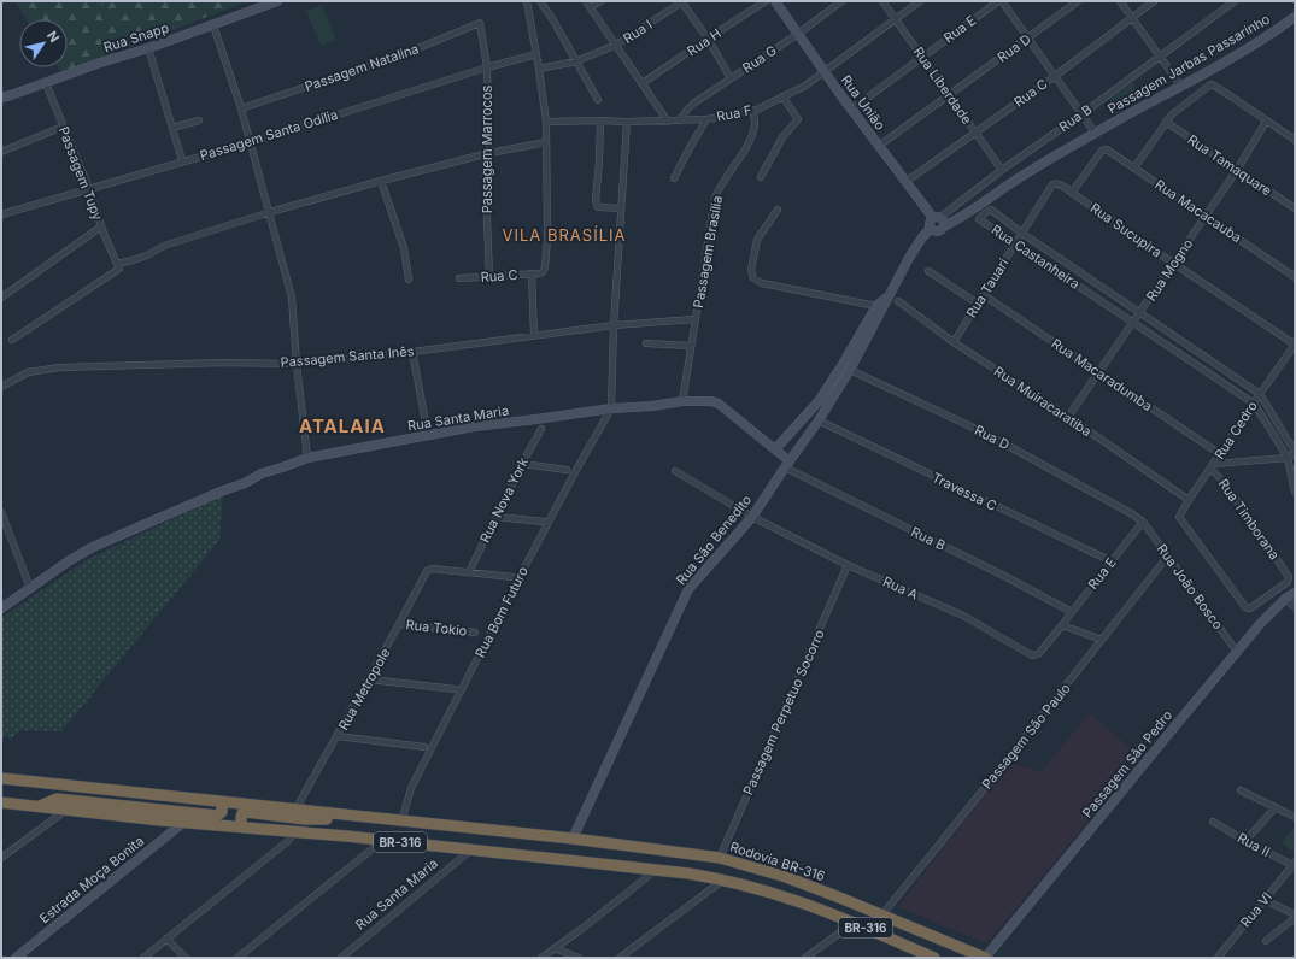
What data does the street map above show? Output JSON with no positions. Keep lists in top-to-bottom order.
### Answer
{
  "streets": {
    "highway": ["BR-316", "Rodovia BR-316"],
    "street": [
      "Rua E",
      "Rua I",
      "Rua Snapp",
      "Rua H",
      "Rua D",
      "Rua G",
      "Passagem Jarbas Passarinho",
      "Passagem Natalina",
      "Rua Liberdade",
      "Rua C",
      "Rua União",
      "Rua F",
      "Rua B",
      "Passagem Santa Odília",
      "Passagem Marrocos",
      "Rua Tamaquare",
      "Passagem Tupy",
      "Rua Macacauba",
      "Rua Sucupira",
      "Passagem Brasília",
      "Rua Castanheira",
      "Rua Mogno",
      "Rua Tauari",
      "Passagem Santa Inês",
      "Rua Macaradumba",
      "Rua Muiracaratiba",
      "Rua Santa Maria",
      "Rua Cedro",
      "Travessa C",
      "Rua Nova York",
      "Rua Timborana",
      "Rua São Benedito",
      "Rua João Bosco",
      "Rua A",
      "Rua Bom Futuro",
      "Rua Tokio",
      "Rua Metropole",
      "Passagem Perpetuo Socorro",
      "Passagem São Paulo",
      "Passagem São Pedro",
      "Rua II",
      "Estrada Moça Bonita",
      "Rua VI"
    ]
  },
  "crossings": [
    ["Rua E", "Rua D"],
    ["Rua E", "Rua Liberdade"],
    ["Rua E", "Rua União"],
    ["Rua E", "Rua B"],
    ["Rua E", "Travessa C"],
    ["Rua E", "Rua João Bosco"],
    ["Rua E", "Rua A"],
    ["Rua Snapp", "Passagem Tupy"],
    ["Rua D", "Rua Liberdade"],
    ["Rua D", "Rua União"],
    ["Rua D", "Rua São Benedito"],
    ["Rua D", "Rua João Bosco"],
    ["Rua G", "Rua União"],
    ["Rua G", "Rua F"],
    ["Passagem Natalina", "Passagem Marrocos"],
    ["Rua Liberdade", "Rua C"],
    ["Rua Liberdade", "Rua F"],
    ["Rua Liberdade", "Rua B"],
    ["Rua C", "Rua União"],
    ["Rua C", "Passagem Marrocos"],
    ["Rua União", "Rua F"],
    ["Rua União", "Rua B"],
    ["Rua União", "Rua São Benedito"],
    ["Rua F", "Passagem Brasília"],
    ["Rua B", "Rua Santa Maria"],
    ["Rua B", "Rua São Benedito"],
    ["Passagem Santa Odília", "Passagem Marrocos"],
    ["Passagem Santa Odília", "Passagem Tupy"],
    ["Rua Tamaquare", "Rua Mogno"],
    ["Rua Macacauba", "Rua Sucupira"],
    ["Rua Macacauba", "Rua Mogno"],
    ["Rua Sucupira", "Rua Mogno"],
    ["Rua Sucupira", "Rua Tauari"],
    ["Rua Sucupira", "Rua Cedro"],
    ["Passagem Brasília", "Passagem Santa Inês"],
    ["Passagem Brasília", "Rua Santa Maria"],
    ["Rua Castanheira", "Rua Mogno"],
    ["Rua Castanheira", "Rua Tauari"],
    ["Rua Castanheira", "Rua Cedro"],
    ["Rua Mogno", "Rua Macaradumba"],
    ["Rua Mogno", "Rua Muiracaratiba"],
    ["Rua Tauari", "Rua Macaradumba"],
    ["Rua Tauari", "Rua Muiracaratiba"],
    ["Rua Macaradumba", "Rua Cedro"],
    ["Rua Muiracaratiba", "Rua Cedro"],
    ["Rua Santa Maria", "Rua São Benedito"],
    ["Rua Santa Maria", "Rua Bom Futuro"],
    ["Rua Santa Maria", "BR-316"],
    ["Rua Cedro", "Rua Timborana"],
    ["Travessa C", "Rua São Benedito"],
    ["Rua Nova York", "Rua Metropole"],
    ["Rua São Benedito", "Rua A"],
    ["Rua São Benedito", "Rodovia BR-316"],
    ["Rua João Bosco", "Passagem São Paulo"],
    ["Rua João Bosco", "Passagem São Pedro"],
    ["Rua A", "Passagem Perpetuo Socorro"],
    ["Rua Bom Futuro", "BR-316"],
    ["Rua Bom Futuro", "Rodovia BR-316"],
    ["Rua Tokio", "Rua Metropole"],
    ["Rua Metropole", "BR-316"],
    ["Passagem Perpetuo Socorro", "Rodovia BR-316"],
    ["Passagem São Paulo", "Rodovia BR-316"],
    ["Passagem São Pedro", "Rodovia BR-316"],
    ["BR-316", "Rodovia BR-316"],
    ["BR-316", "Estrada Moça Bonita"],
    ["Rua II", "Rua VI"]
  ],
  "districts": ["VILA BRASÍLIA", "ATALAIA"],
  "north": "top right"
}
